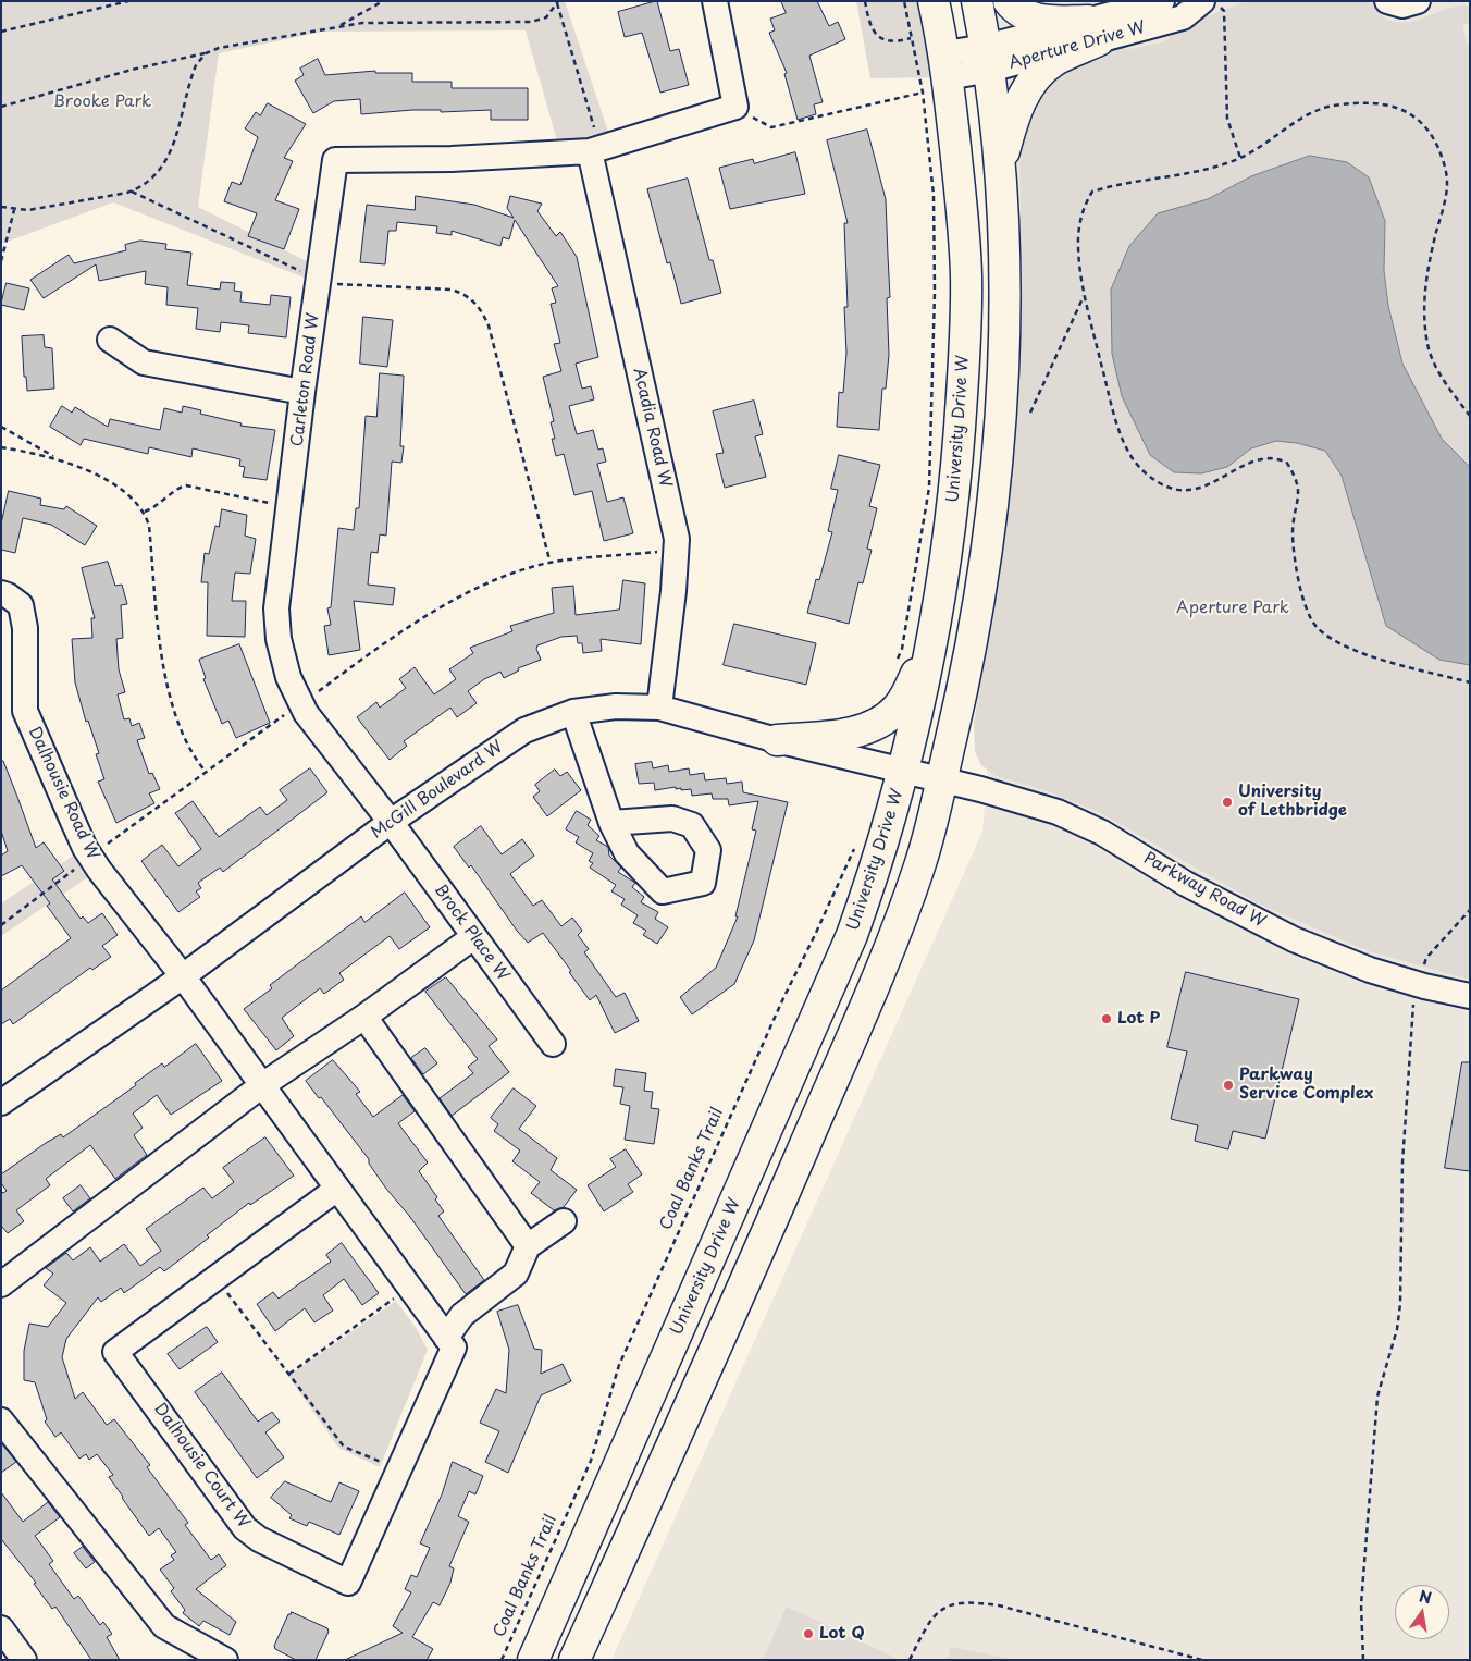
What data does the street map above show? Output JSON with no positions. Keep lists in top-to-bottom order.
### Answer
{
  "streets": {
    "main road": ["University Drive W"],
    "street": [
      "Aperture Drive W",
      "Carleton Road W",
      "Acadia Road W",
      "McGill Boulevard W",
      "Dalhousie Road W",
      "Parkway Road W",
      "Brock Place W",
      "Dalhousie Court W"
    ],
    "path": ["Coal Banks Trail"]
  },
  "crossings": [
    ["Aperture Drive W", "University Drive W"],
    ["Carleton Road W", "Acadia Road W"],
    ["Carleton Road W", "McGill Boulevard W"],
    ["Carleton Road W", "Brock Place W"],
    ["Acadia Road W", "McGill Boulevard W"],
    ["University Drive W", "McGill Boulevard W"],
    ["University Drive W", "Parkway Road W"],
    ["McGill Boulevard W", "Dalhousie Road W"],
    ["McGill Boulevard W", "Parkway Road W"],
    ["McGill Boulevard W", "Brock Place W"]
  ],
  "parks": ["Brooke Park", "Aperture Park"],
  "places": [
    "University of Lethbridge",
    "Lot P",
    "Parkway Service Complex",
    "Lot Q"
  ],
  "north": "top"
}
